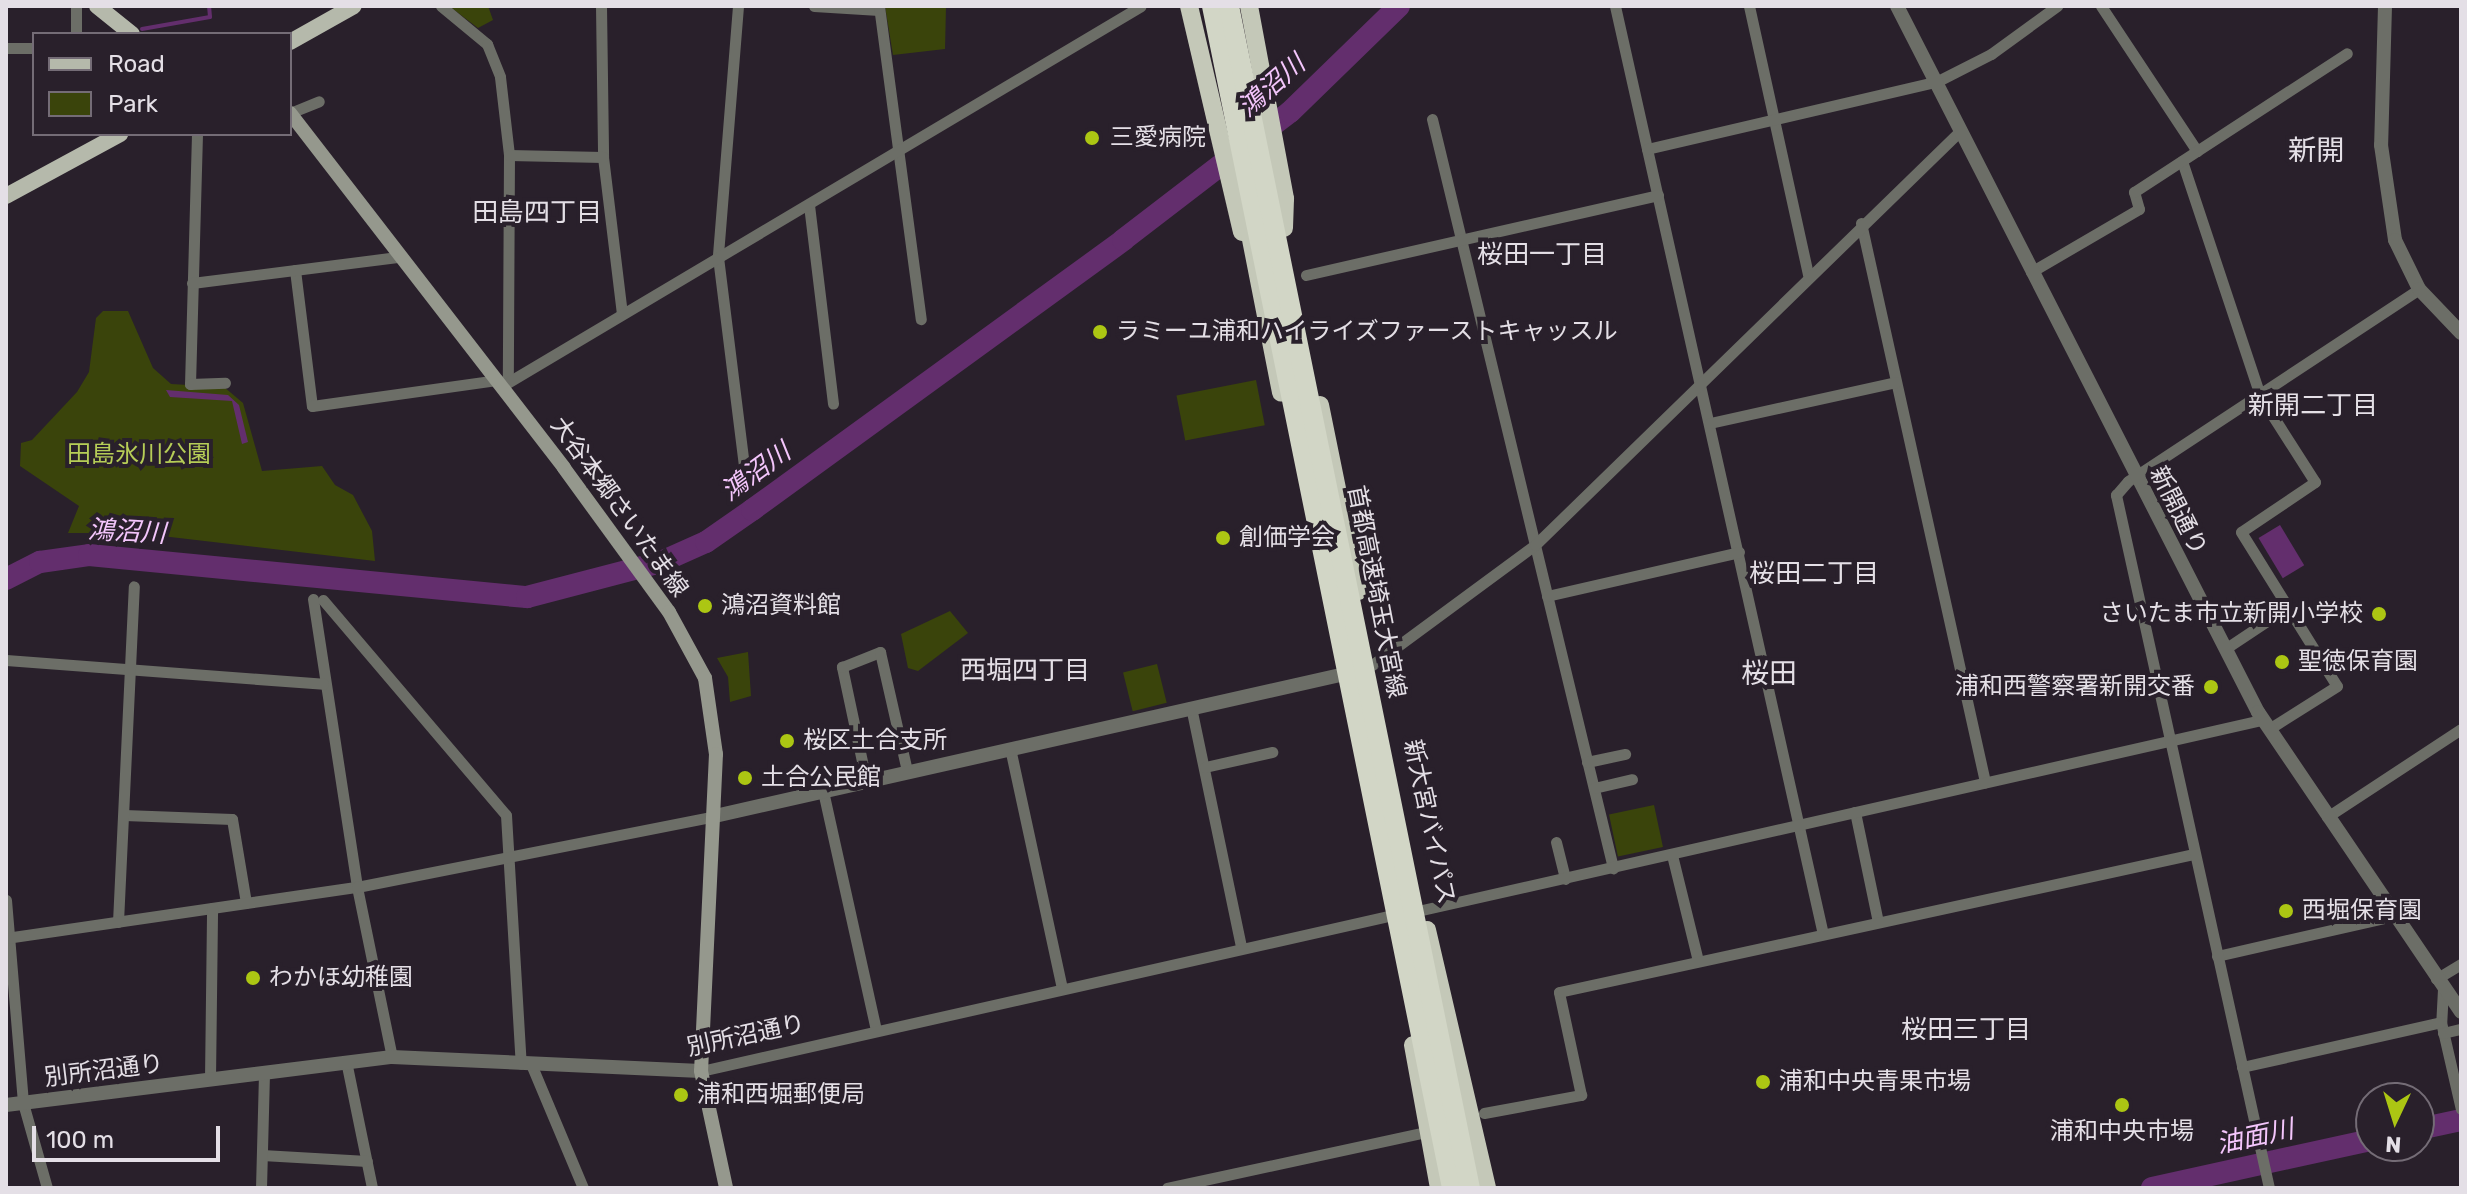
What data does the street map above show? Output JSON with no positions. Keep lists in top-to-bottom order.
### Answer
{
  "streets": {
    "highway": ["首都高速埼玉大宮線", "新大宮バイパス"],
    "main road": ["大谷本郷さいたま線"],
    "street": ["新開通り", "別所沼通り"]
  },
  "crossings": [
    ["大谷本郷さいたま線", "別所沼通り"],
    ["首都高速埼玉大宮線", "新大宮バイパス"]
  ],
  "districts": [
    "新開",
    "田島四丁目",
    "桜田一丁目",
    "新開二丁目",
    "桜田二丁目",
    "西堀四丁目",
    "桜田",
    "桜田三丁目"
  ],
  "water": ["鴻沼川", "油面川"],
  "parks": ["田島氷川公園"],
  "places": [
    "三愛病院",
    "ラミーユ浦和ハイライズファーストキャッスル",
    "創価学会",
    "鴻沼資料館",
    "さいたま市立新開小学校",
    "聖徳保育園",
    "浦和西警察署新開交番",
    "桜区土合支所",
    "土合公民館",
    "西堀保育園",
    "わかほ幼稚園",
    "浦和中央青果市場",
    "浦和西堀郵便局",
    "浦和中央市場"
  ],
  "legend": ["Road", "Park"],
  "scale_bar": "100 m",
  "north": "bottom"
}
